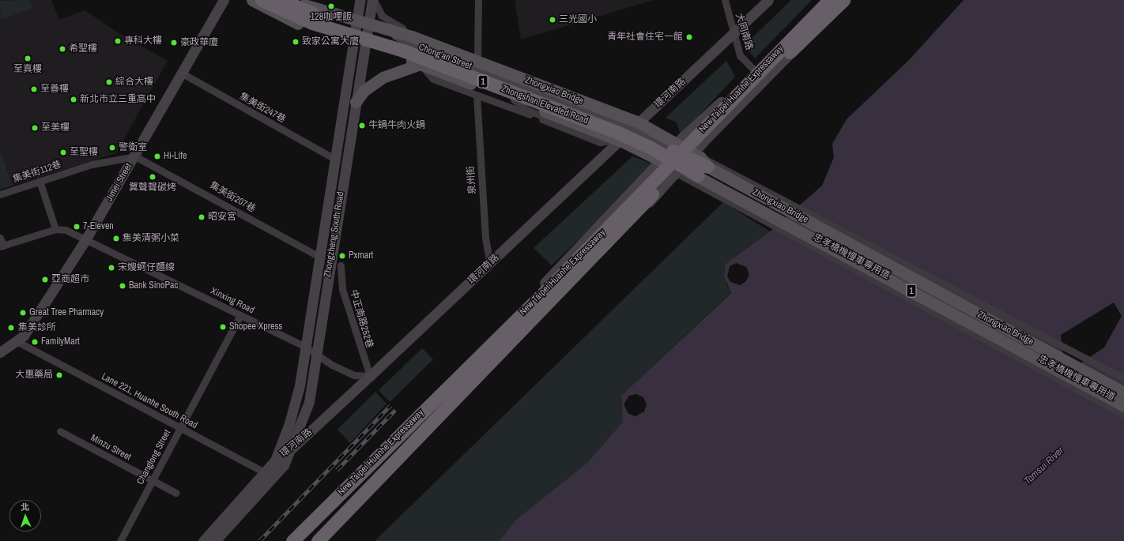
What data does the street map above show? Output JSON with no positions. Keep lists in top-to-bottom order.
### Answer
{
  "streets": {
    "highway": ["1", "New Taipei Huanhe Expressaway", "Zhongshan Elevated Road"],
    "main road": ["Chong'an Street", "Zhongxiao Bridge"],
    "street": [
      "大同南路",
      "環河南路",
      "集美街247巷",
      "集美街112巷",
      "泉州街",
      "Jimei Street",
      "集美街207巷",
      "Zhongzheng South Road",
      "忠孝橋機慢車專用道",
      "Xinxing Road",
      "中正南路252巷",
      "Lane 221, Huanhe South Road",
      "Minzu Street",
      "Changlong Street"
    ]
  },
  "crossings": [
    ["大同南路", "環河南路"],
    ["Chong'an Street", "Zhongxiao Bridge"],
    ["Chong'an Street", "環河南路"],
    ["Chong'an Street", "泉州街"],
    ["Chong'an Street", "Zhongzheng South Road"],
    ["Zhongxiao Bridge", "Zhongshan Elevated Road"],
    ["Zhongxiao Bridge", "忠孝橋機慢車專用道"],
    ["環河南路", "泉州街"],
    ["環河南路", "Zhongzheng South Road"],
    ["環河南路", "Xinxing Road"],
    ["環河南路", "中正南路252巷"],
    ["環河南路", "Lane 221, Huanhe South Road"],
    ["Zhongshan Elevated Road", "忠孝橋機慢車專用道"],
    ["集美街247巷", "Jimei Street"],
    ["集美街247巷", "Zhongzheng South Road"],
    ["集美街112巷", "Jimei Street"],
    ["集美街112巷", "集美街207巷"],
    ["Jimei Street", "集美街207巷"],
    ["Jimei Street", "Xinxing Road"],
    ["Jimei Street", "Lane 221, Huanhe South Road"],
    ["集美街207巷", "Zhongzheng South Road"],
    ["Zhongzheng South Road", "Xinxing Road"],
    ["Xinxing Road", "中正南路252巷"],
    ["Xinxing Road", "Changlong Street"],
    ["Lane 221, Huanhe South Road", "Changlong Street"],
    ["Minzu Street", "Changlong Street"]
  ],
  "water": ["Tamsui River"],
  "places": [
    "128咖哩飯",
    "三光國小",
    "青年社會住宅一館",
    "專科大樓",
    "致家公寓大廈",
    "豪政華廈",
    "希聖樓",
    "至真樓",
    "綜合大樓",
    "至善樓",
    "新北市立三重高中",
    "牛鍋牛肉火鍋",
    "至美樓",
    "警衛室",
    "至聖樓",
    "Hi-Life",
    "冀聲聲碳烤",
    "昭安宮",
    "7-Eleven",
    "集美清粥小菜",
    "Pxmart",
    "宋嫂蚵仔麵線",
    "亞商超市",
    "Bank SinoPac",
    "Great Tree Pharmacy",
    "Shopee Xpress",
    "集美診所",
    "FamilyMart",
    "大惠藥局"
  ],
  "north": "top"
}
